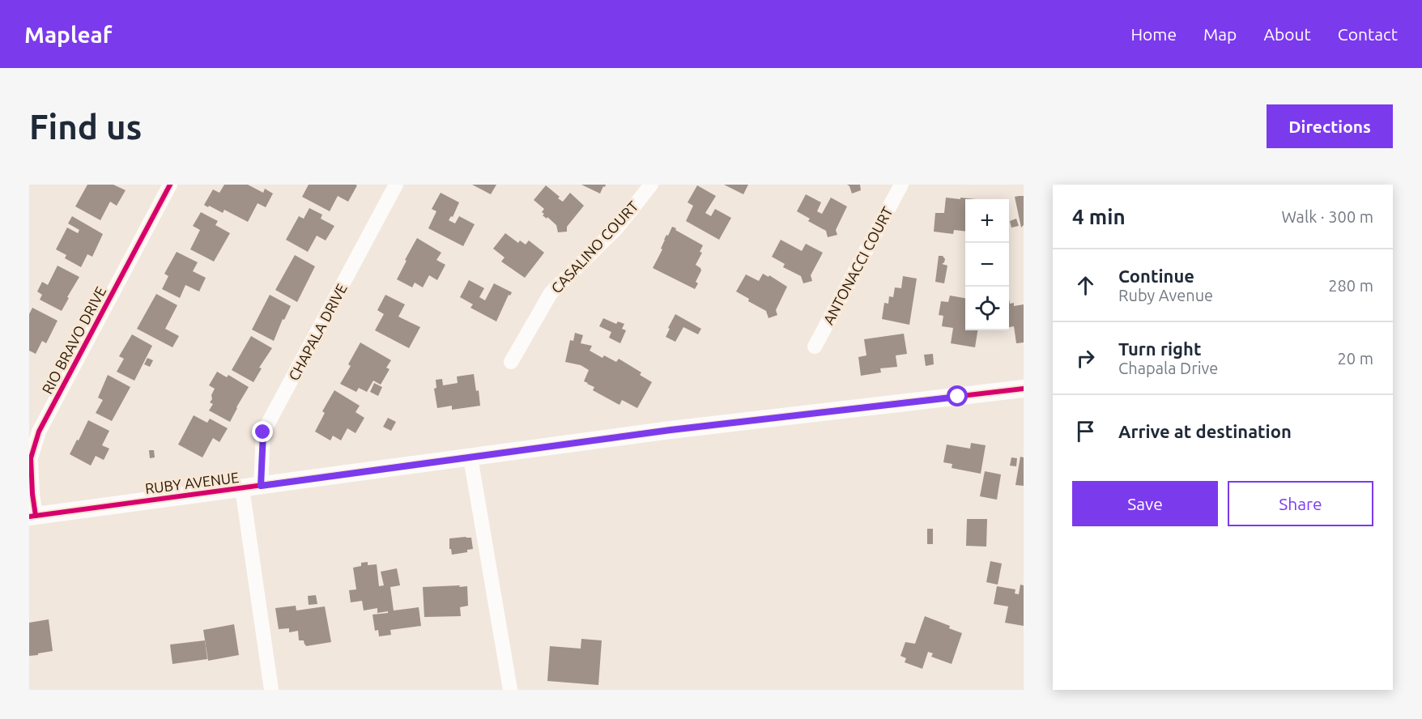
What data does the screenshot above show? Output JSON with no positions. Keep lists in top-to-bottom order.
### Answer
{
  "streets": {
    "street": [
      "CASALINO COURT",
      "ANTONACCI COURT",
      "CHAPALA DRIVE",
      "RIO BRAVO DRIVE",
      "RUBY AVENUE"
    ]
  },
  "crossings": [
    ["CHAPALA DRIVE", "RUBY AVENUE"],
    ["RIO BRAVO DRIVE", "RUBY AVENUE"]
  ],
  "page": {
    "header": "Mapleaf",
    "nav": [
      "Home",
      "Map",
      "About",
      "Contact"
    ],
    "buttons": [
      "Directions",
      ["Save", "Share"]
    ],
    "title": "Find us",
    "heading": ["4 min", "Walk · 300 m"],
    "map_buttons": ["+", "−"],
    "list": [
      ["Continue", "Ruby Avenue", "280 m"],
      ["Turn right", "Chapala Drive", "20 m"],
      "Arrive at destination"
    ]
  }
}
